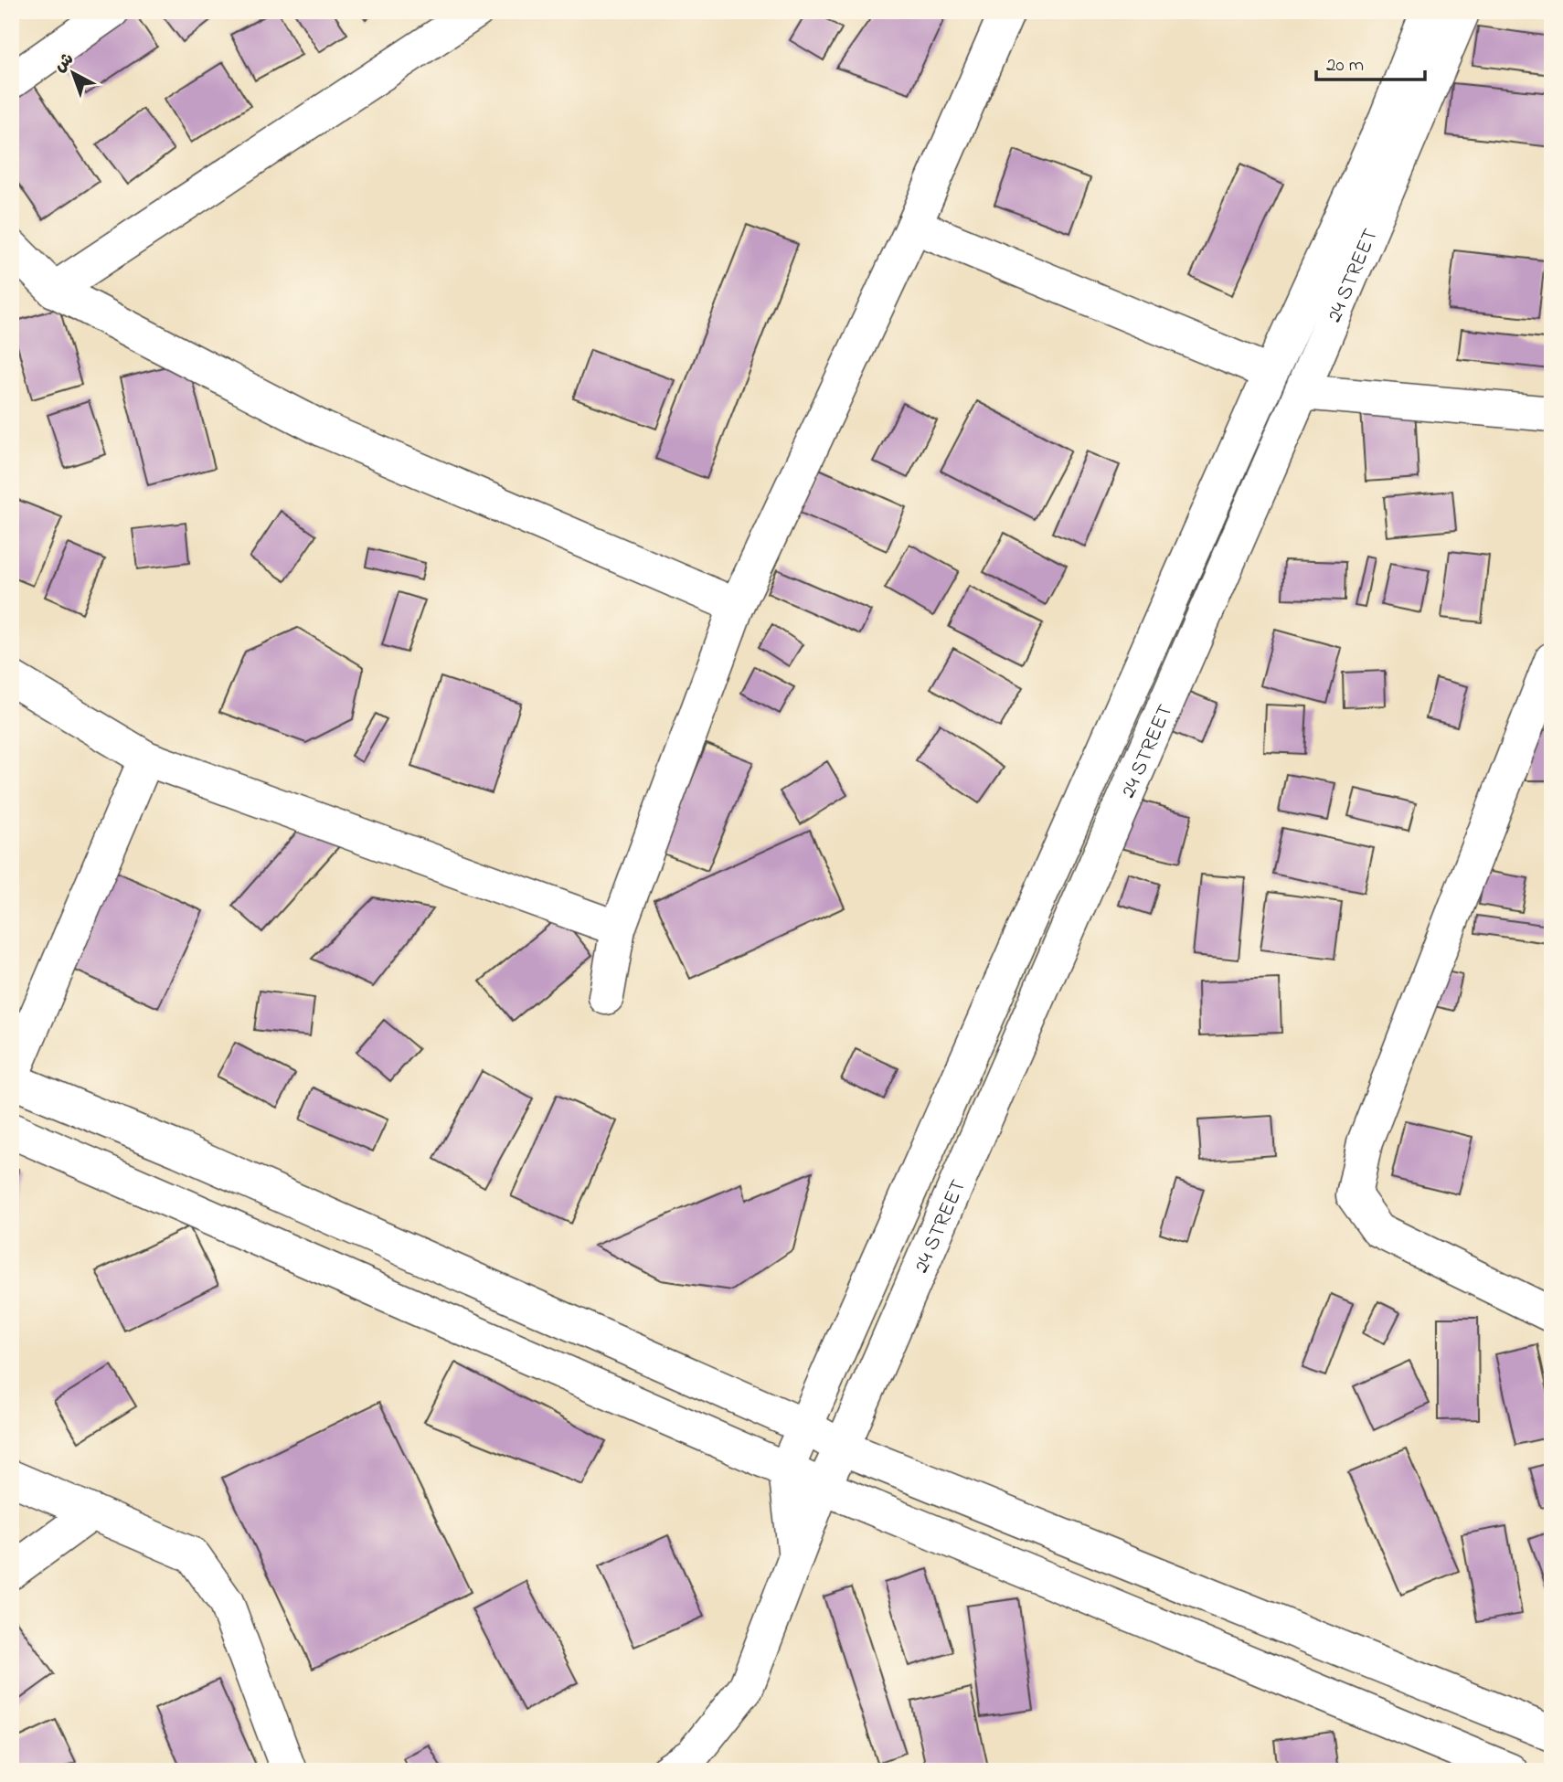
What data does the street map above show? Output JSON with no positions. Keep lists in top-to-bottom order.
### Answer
{
  "streets": {
    "street": ["24 STREET"]
  },
  "scale_bar": "20 m",
  "north": "top left"
}
